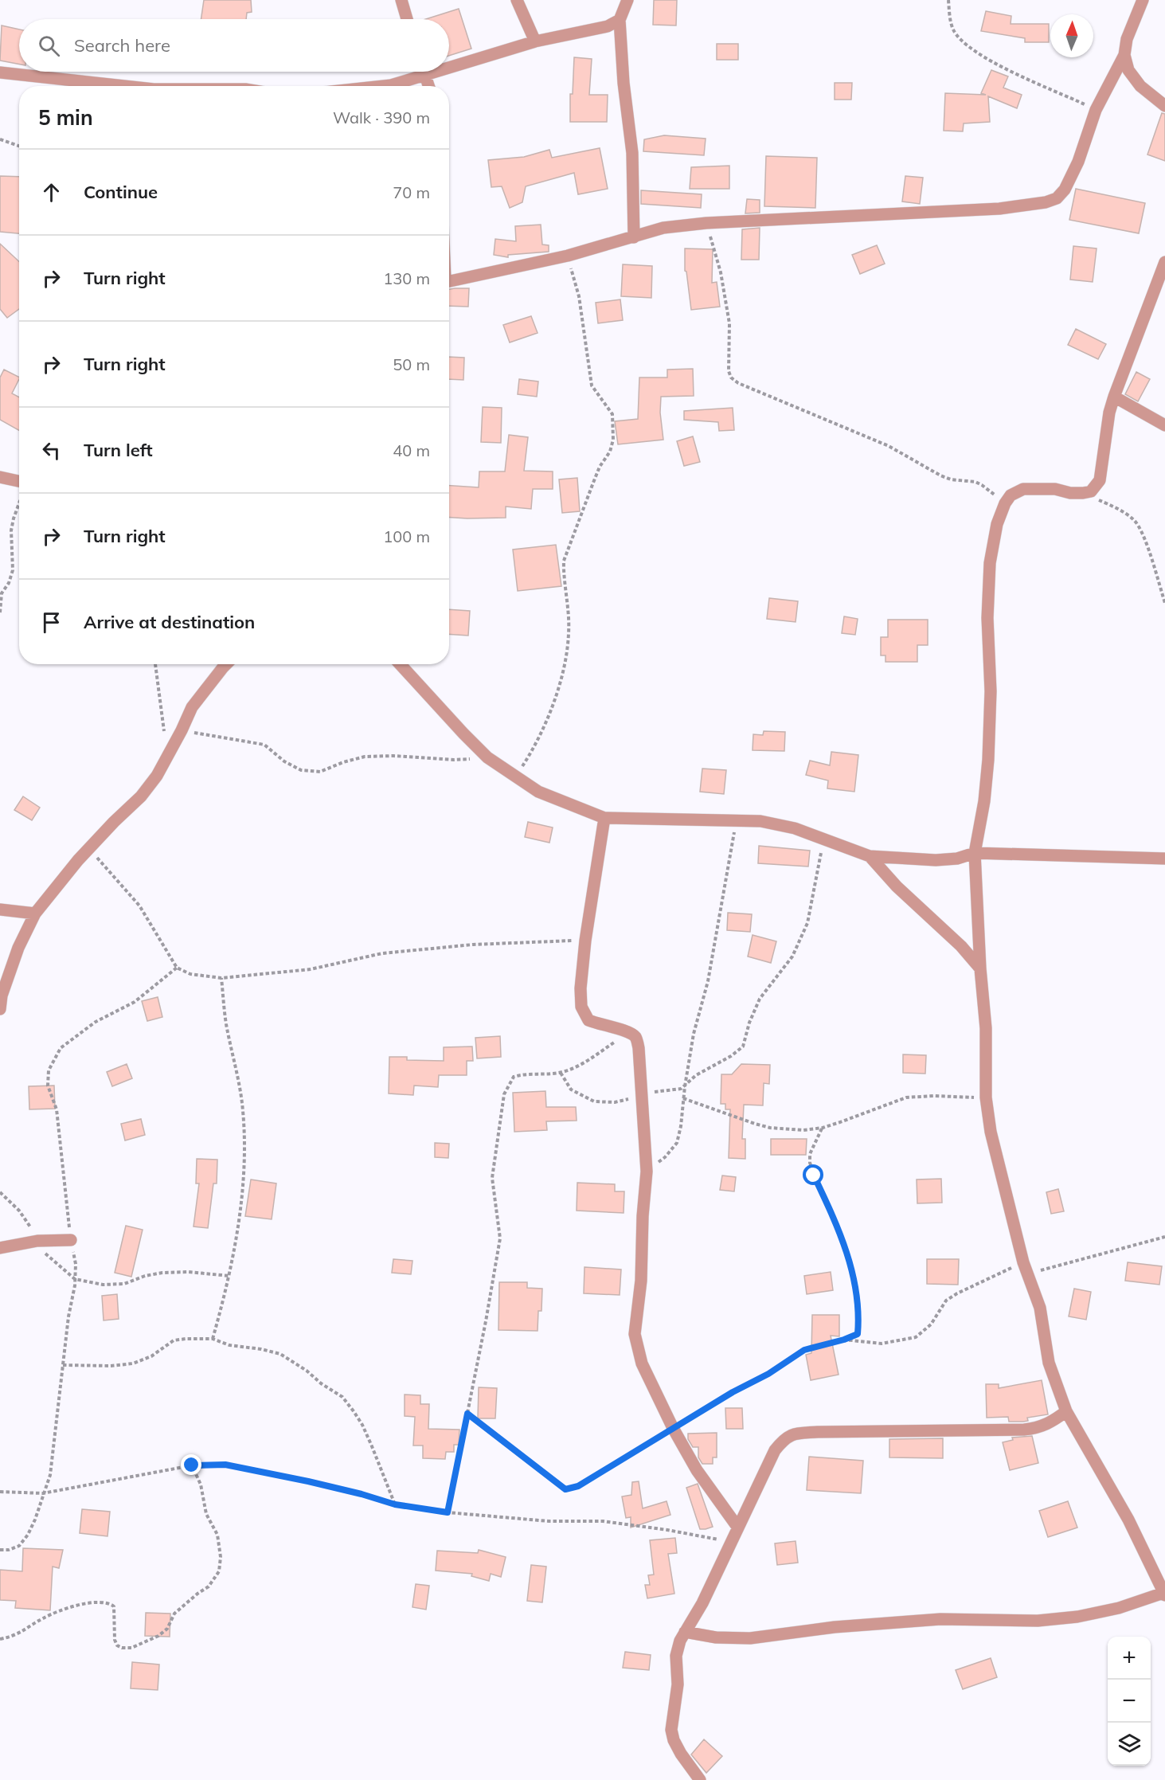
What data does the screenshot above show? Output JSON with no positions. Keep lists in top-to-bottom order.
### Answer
{
  "north": "top",
  "page": {
    "search": "Search here",
    "heading": ["5 min", "Walk · 390 m"],
    "list": [
      ["Continue", "70 m"],
      ["Turn right", "130 m"],
      ["Turn right", "50 m"],
      ["Turn left", "40 m"],
      ["Turn right", "100 m"],
      "Arrive at destination"
    ],
    "map_buttons": ["+", "−"]
  }
}
